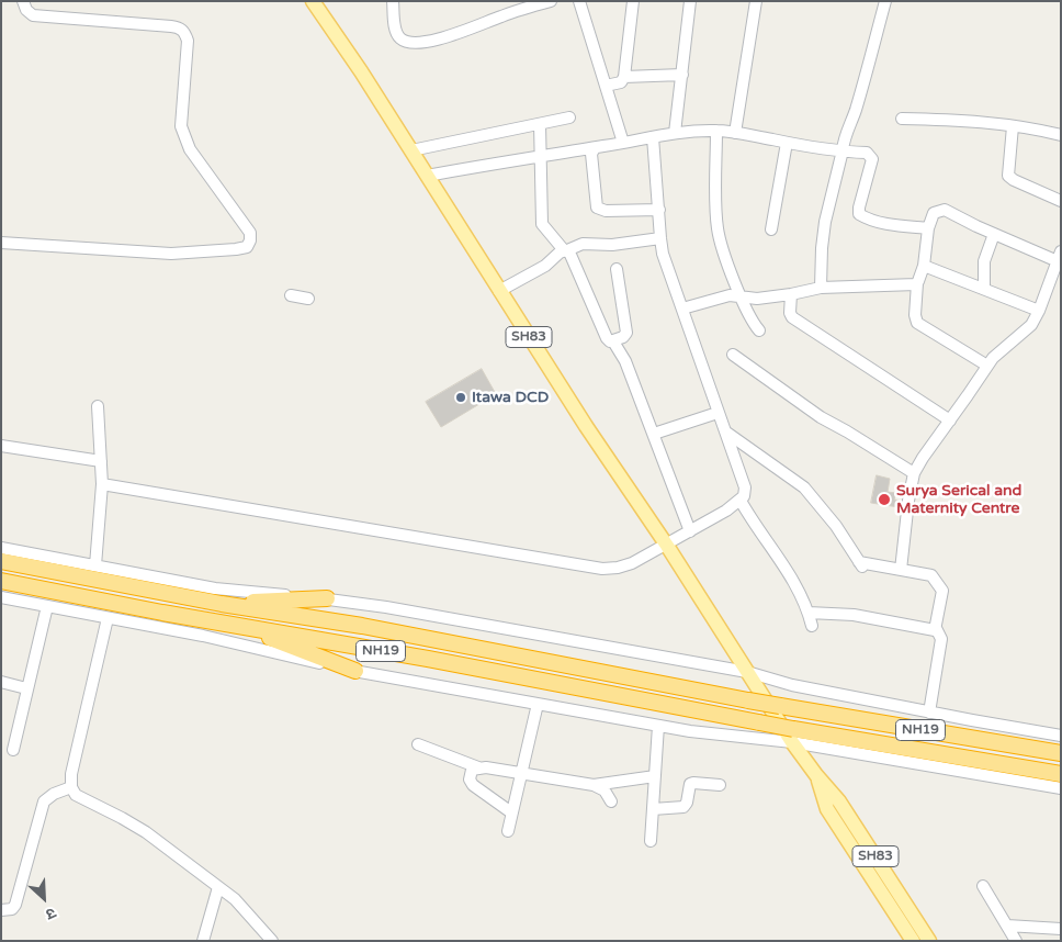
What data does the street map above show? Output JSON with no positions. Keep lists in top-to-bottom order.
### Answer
{
  "streets": {
    "highway": ["NH19"],
    "main road": ["SH83"]
  },
  "crossings": [
    ["SH83", "NH19"]
  ],
  "places": ["Itawa DCD", "Surya Serical and Maternity Centre"],
  "north": "bottom right"
}
